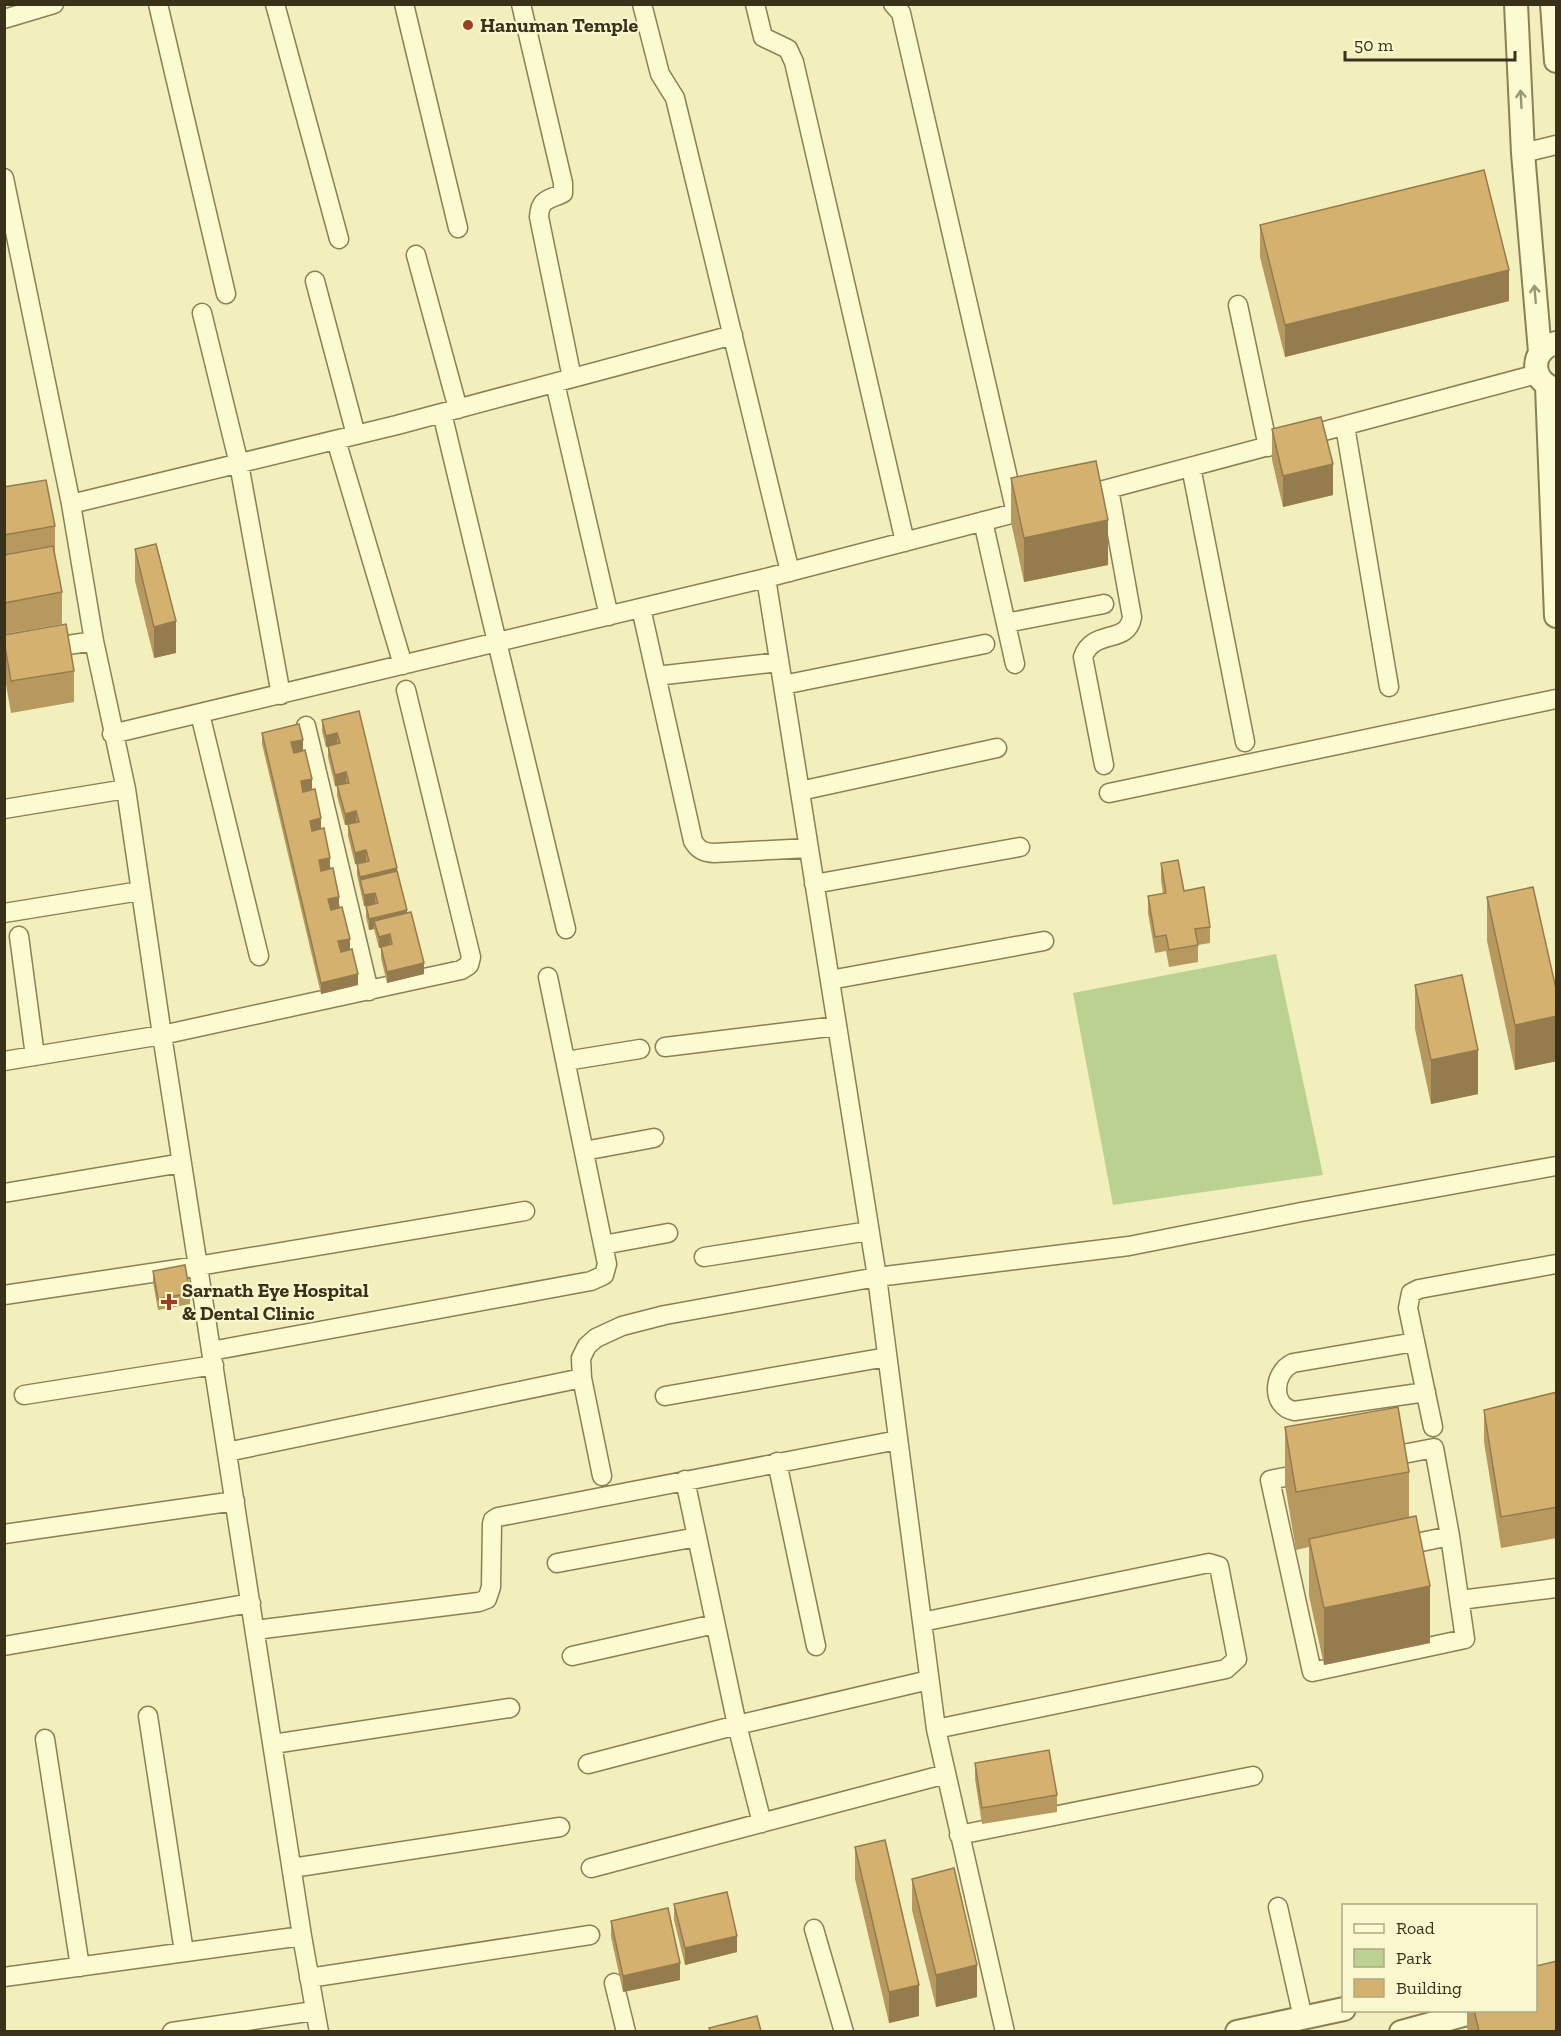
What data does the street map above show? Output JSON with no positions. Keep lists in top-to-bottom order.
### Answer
{
  "places": {
    "other": ["Hanuman Temple"],
    "health": ["Sarnath Eye Hospital & Dental Clinic"]
  },
  "legend": ["Road", "Park", "Building"],
  "scale_bar": "50 m"
}
